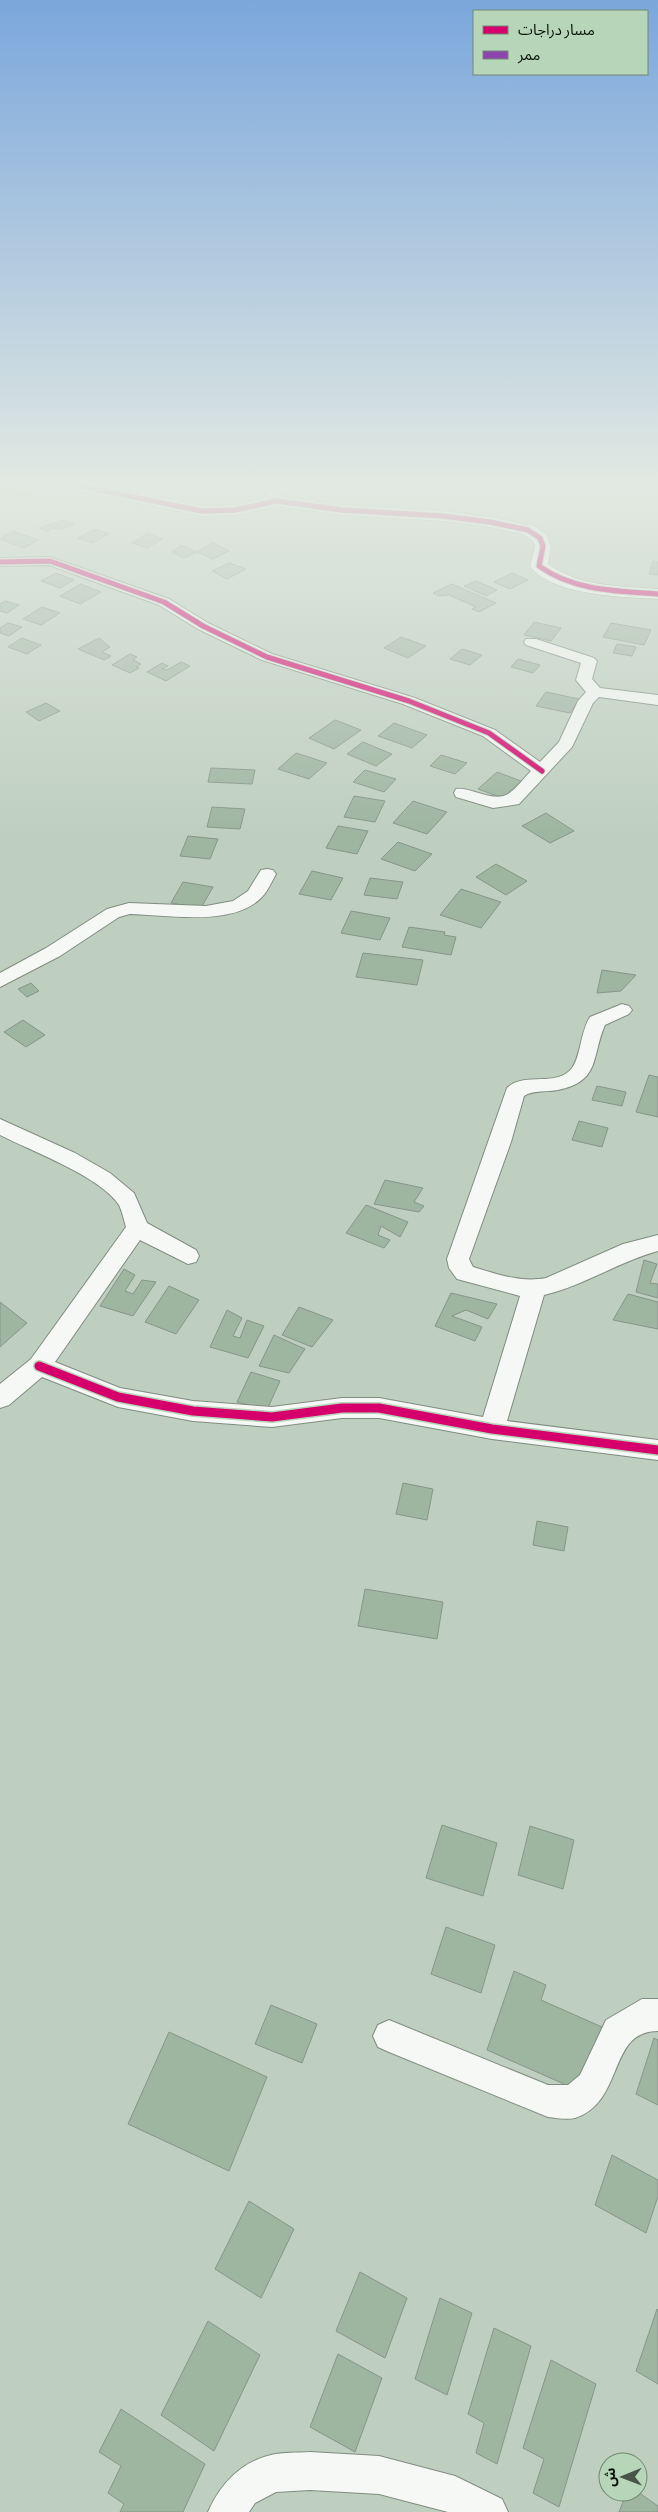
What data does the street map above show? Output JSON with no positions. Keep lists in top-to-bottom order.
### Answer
{
  "legend": ["مسار دراجات", "ممر"],
  "north": "left"
}
